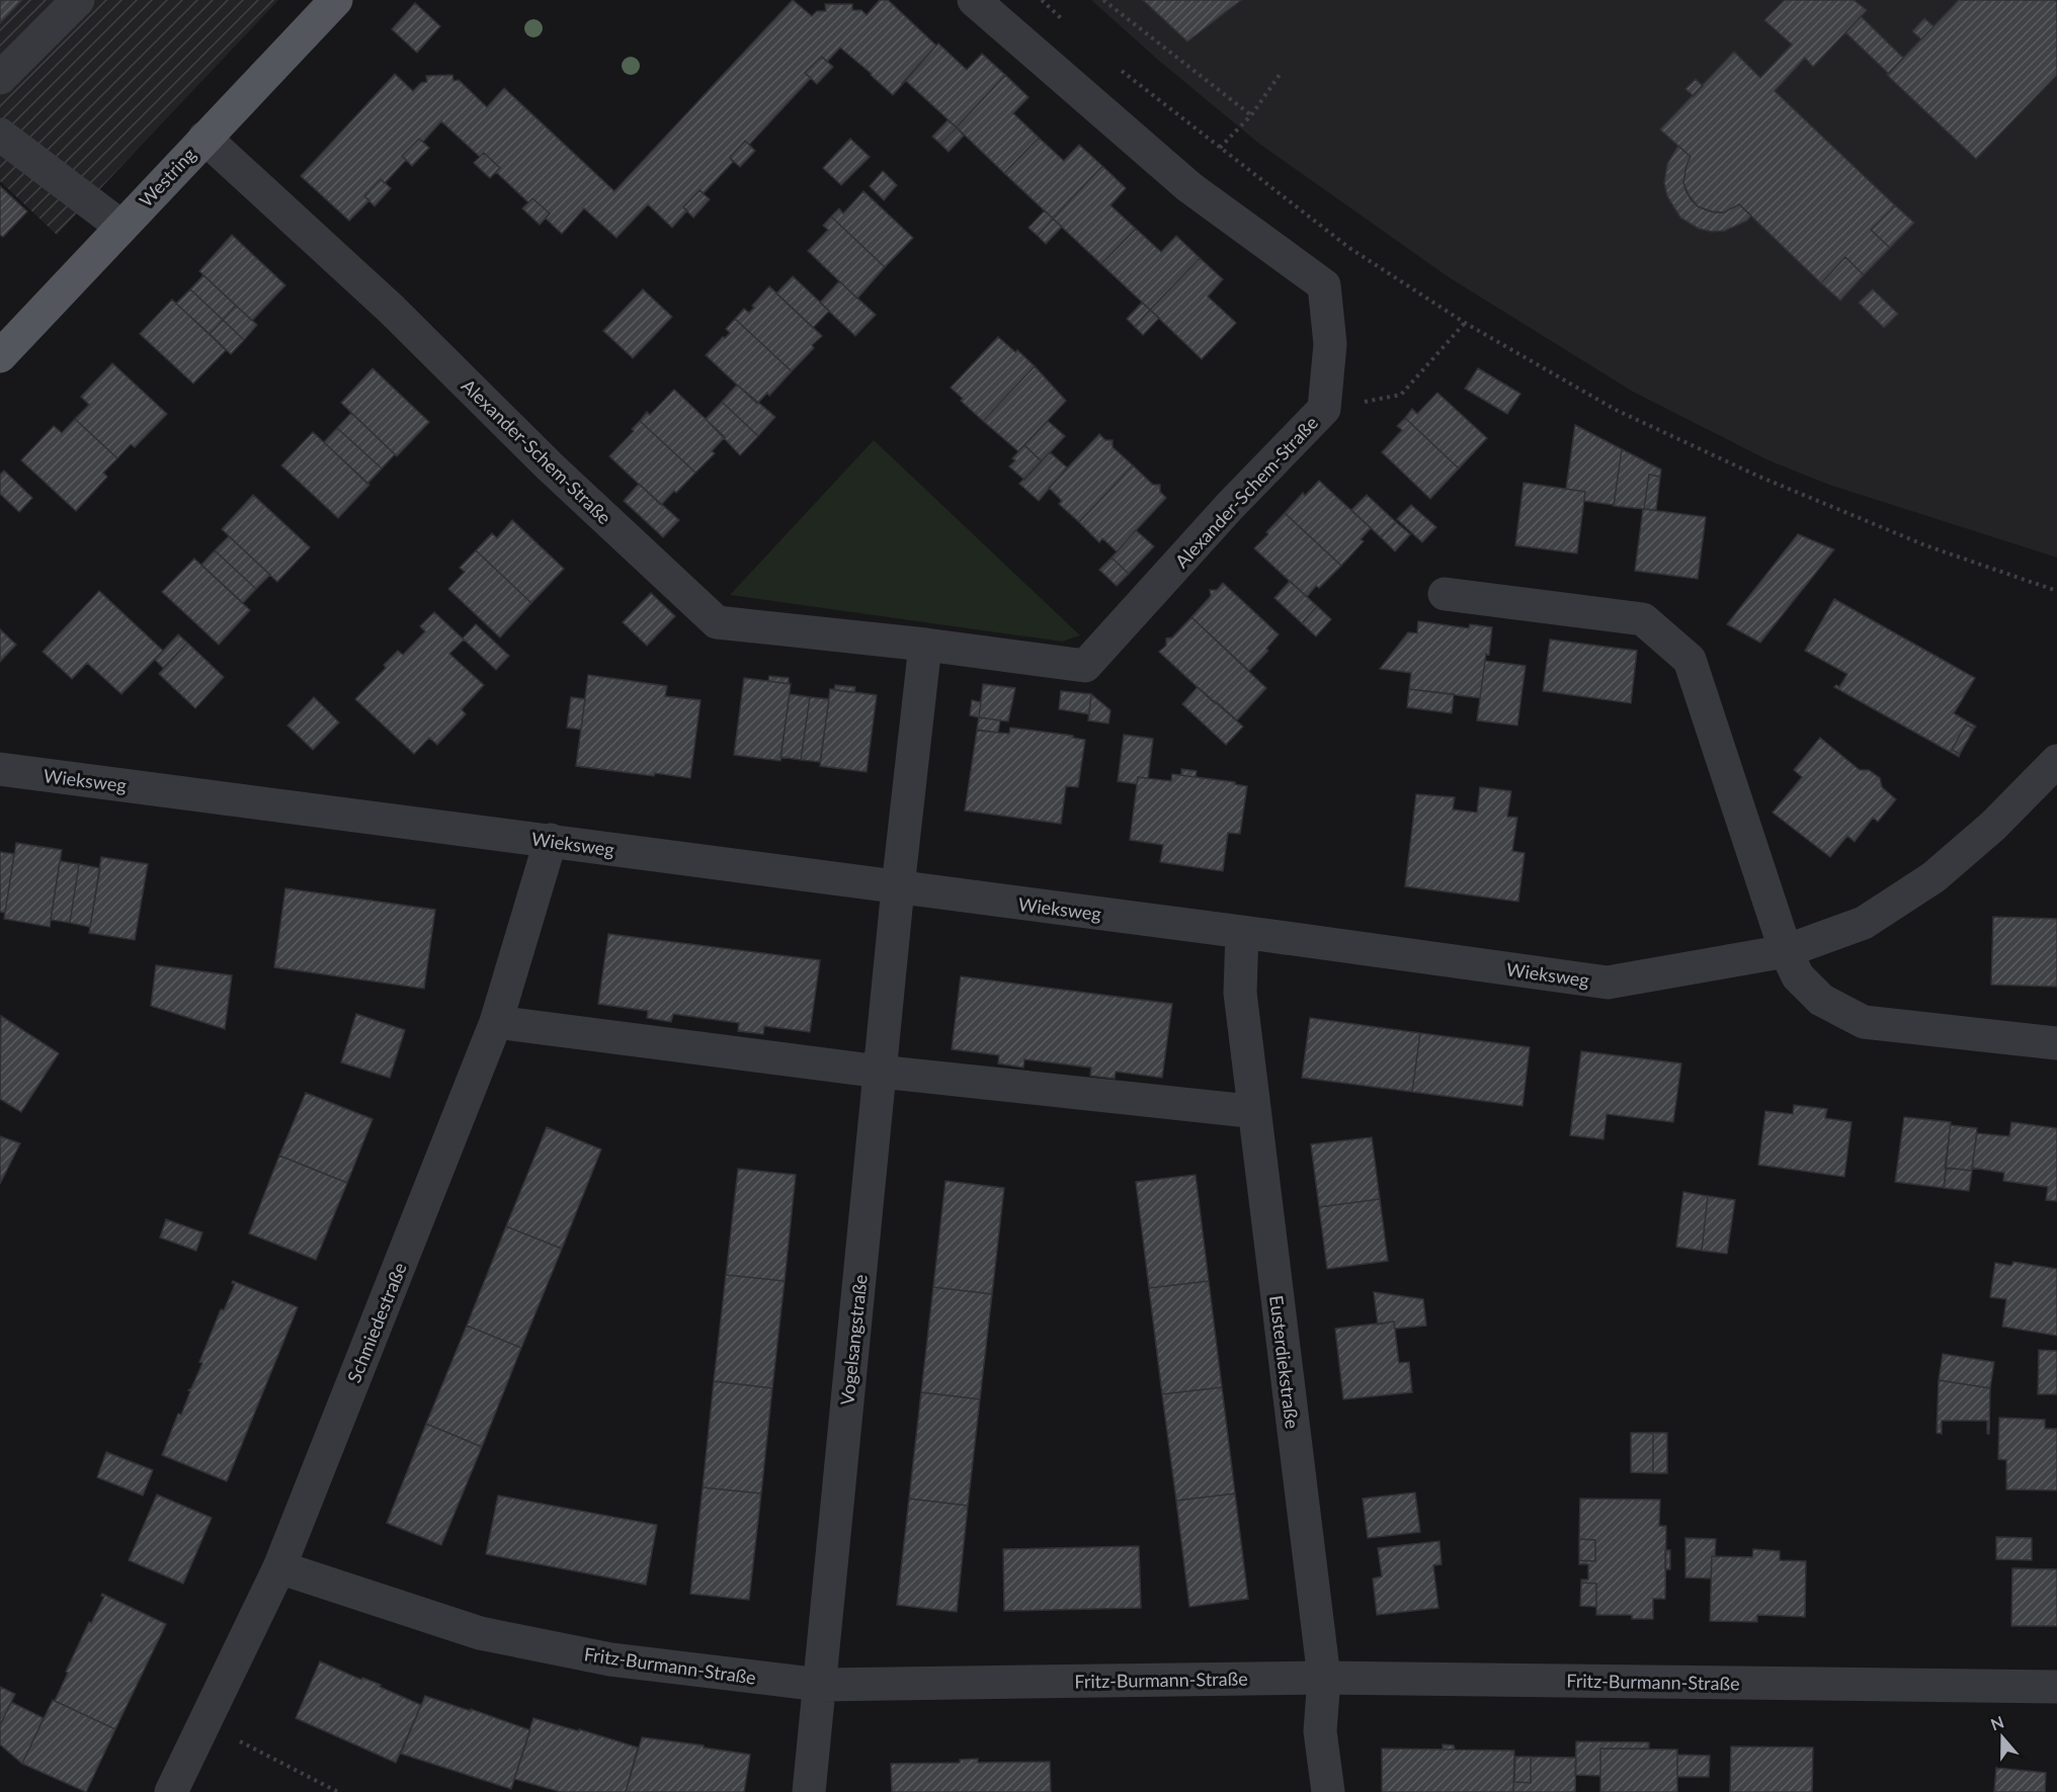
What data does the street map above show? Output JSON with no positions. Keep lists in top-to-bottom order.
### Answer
{
  "streets": {
    "main road": ["Westring"],
    "street": [
      "Alexander-Schem-Straße",
      "Wieksweg",
      "Schmiedestraße",
      "Vogelsangstraße",
      "Eusterdiekstraße",
      "Fritz-Burmann-Straße"
    ]
  },
  "crossings": [
    ["Westring", "Alexander-Schem-Straße"],
    ["Wieksweg", "Schmiedestraße"],
    ["Wieksweg", "Vogelsangstraße"],
    ["Wieksweg", "Eusterdiekstraße"],
    ["Schmiedestraße", "Fritz-Burmann-Straße"],
    ["Vogelsangstraße", "Fritz-Burmann-Straße"],
    ["Eusterdiekstraße", "Fritz-Burmann-Straße"]
  ],
  "north": "top"
}
